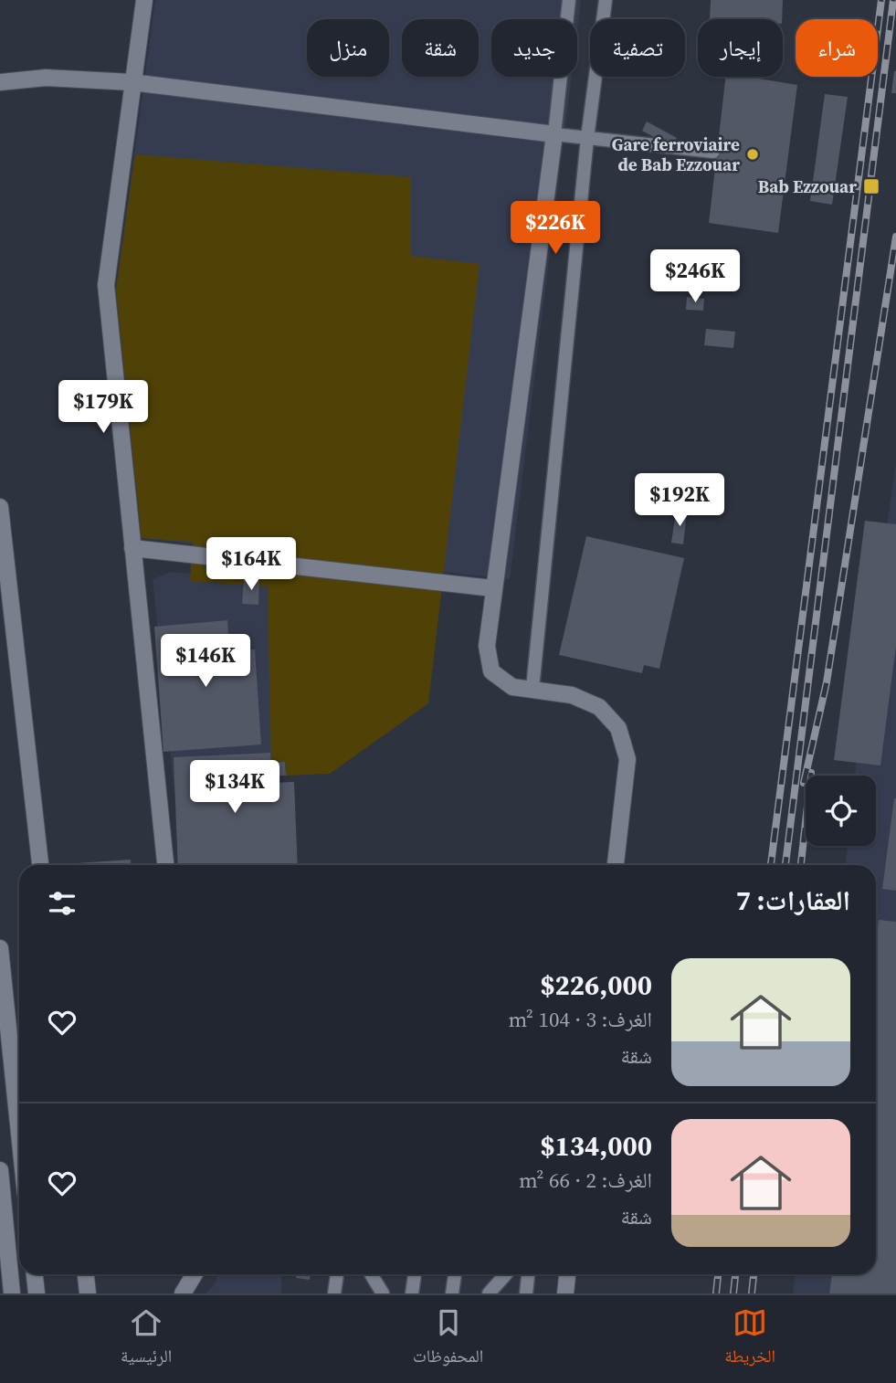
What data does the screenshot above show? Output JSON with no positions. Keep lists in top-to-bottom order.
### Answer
{
  "places": {
    "other": ["Gare ferroviaire de Bab Ezzouar"],
    "transit": ["Bab Ezzouar"]
  },
  "page": {
    "chip": [
      "شراء",
      "إيجار",
      "تصفية",
      "جديد",
      "شقة",
      "منزل"
    ],
    "price": [
      "$226K",
      "$246K",
      "$179K",
      "$192K",
      "$164K",
      "$146K",
      "$134K"
    ],
    "heading": "العقارات: 7",
    "list": [
      {
        "name": "$226,000",
        "note": "الغرف: 3 · 104 m² · شقة"
      },
      {
        "name": "$134,000",
        "note": "الغرف: 2 · 66 m² · شقة"
      }
    ],
    "tabs": ["الخريطة", "المحفوظات", "الرئيسية"]
  }
}
